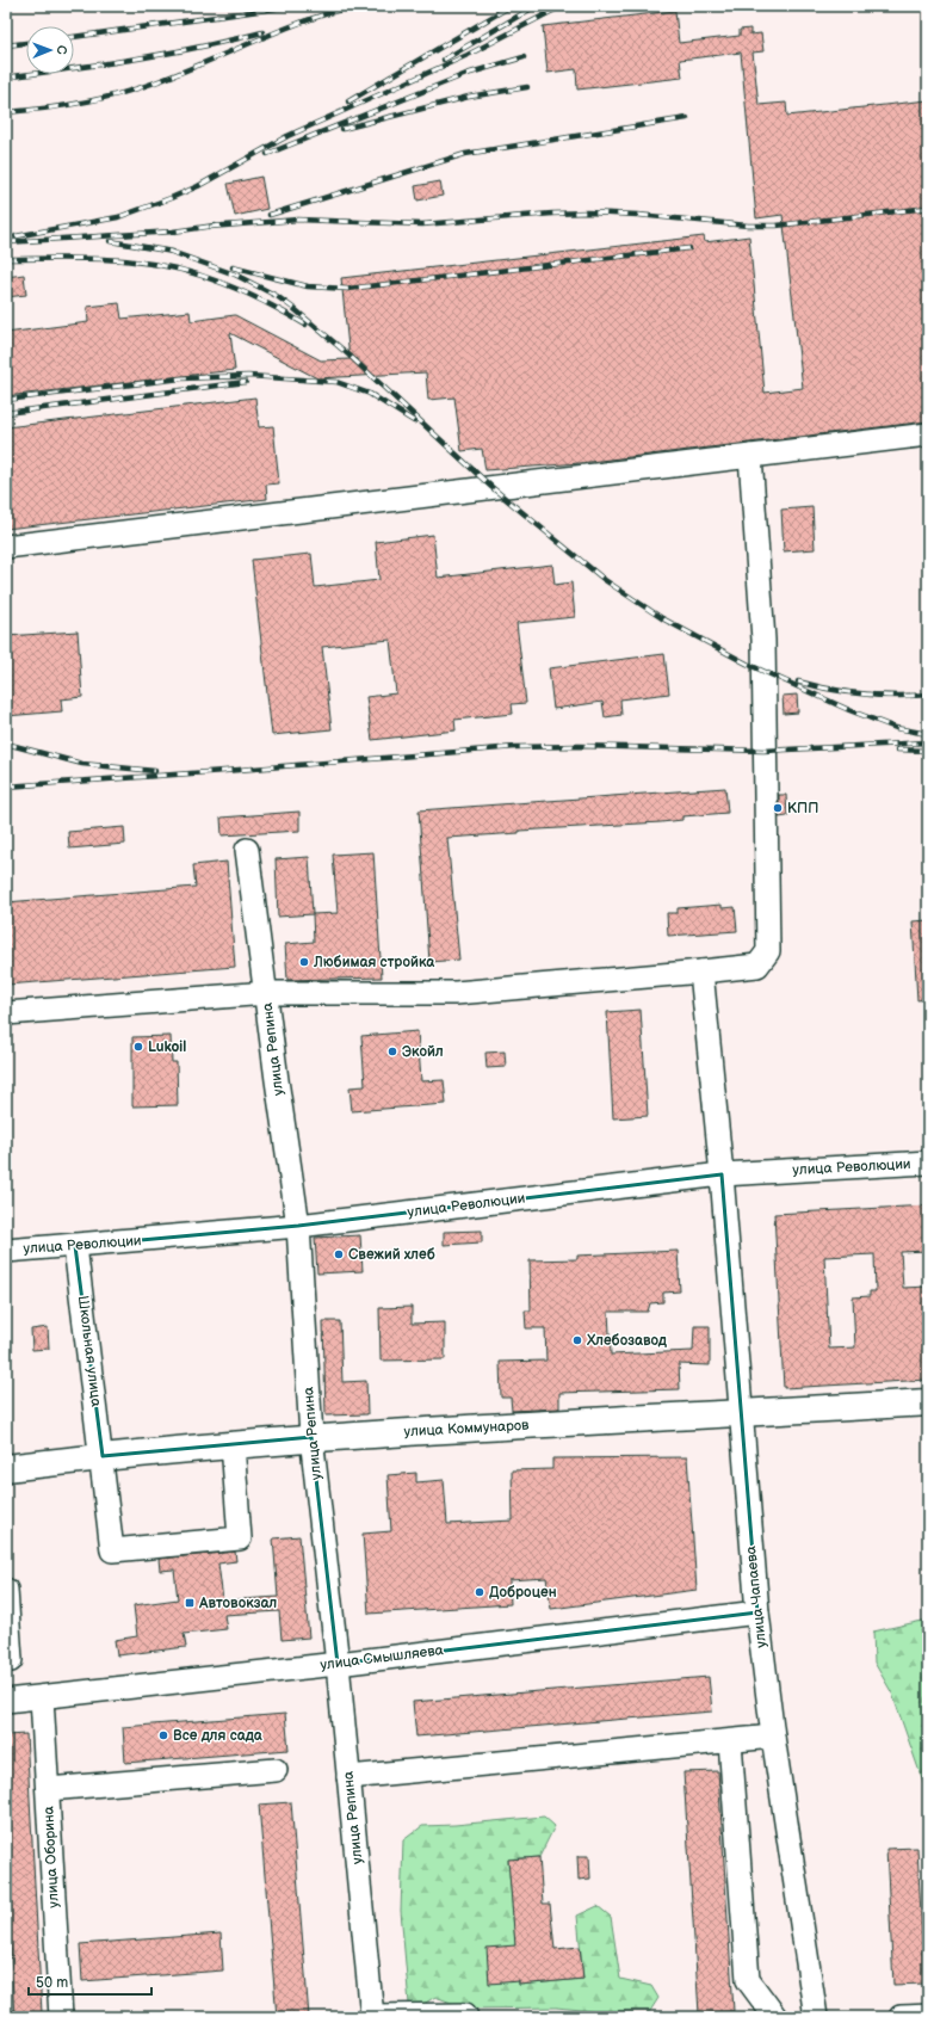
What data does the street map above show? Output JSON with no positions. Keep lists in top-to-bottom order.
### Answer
{
  "streets": {
    "main road": ["улица Коммунаров"],
    "street": [
      "улица Репина",
      "улица Революции",
      "Школьная улица",
      "улица Чапаева",
      "улица Смышляева",
      "улица Оборина"
    ]
  },
  "crossings": [
    ["улица Репина", "улица Революции"],
    ["улица Репина", "улица Коммунаров"],
    ["улица Репина", "улица Смышляева"],
    ["улица Революции", "Школьная улица"],
    ["улица Революции", "улица Чапаева"],
    ["Школьная улица", "улица Коммунаров"],
    ["улица Коммунаров", "улица Чапаева"],
    ["улица Чапаева", "улица Смышляева"],
    ["улица Смышляева", "улица Оборина"]
  ],
  "places": {
    "other": [
      "КПП",
      "Любимая стройка",
      "Lukoil",
      "Экойл",
      "Свежий хлеб",
      "Хлебозавод",
      "Доброцен",
      "Все для сада"
    ],
    "transit": ["Автовокзал"]
  },
  "scale_bar": "50 m",
  "north": "right"
}
